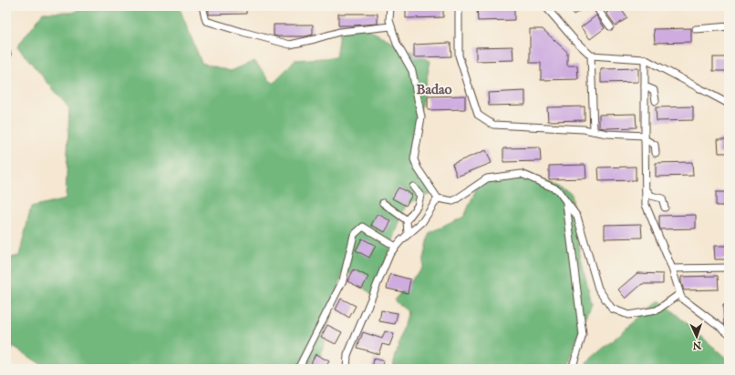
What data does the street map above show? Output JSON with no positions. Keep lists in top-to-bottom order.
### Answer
{
  "districts": ["Badao"],
  "north": "bottom"
}
